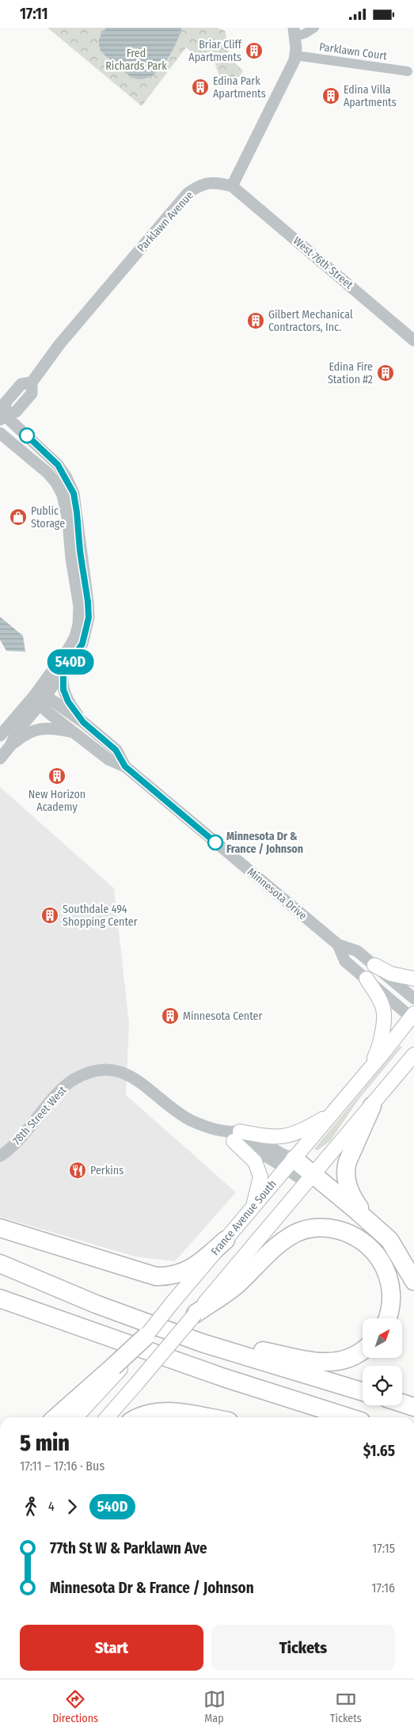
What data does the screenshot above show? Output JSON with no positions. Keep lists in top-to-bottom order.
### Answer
{
  "streets": {
    "main road": ["France Avenue South"],
    "street": [
      "Parklawn Court",
      "Parklawn Avenue",
      "West 76th Street",
      "Minnesota Drive",
      "78th Street West"
    ]
  },
  "crossings": [
    ["Parklawn Avenue", "West 76th Street"],
    ["Minnesota Drive", "France Avenue South"],
    ["78th Street West", "France Avenue South"]
  ],
  "parks": ["Fred Richards Park"],
  "places": {
    "building": [
      "Briar Cliff Apartments",
      "Edina Park Apartments",
      "Edina Villa Apartments",
      "Gilbert Mechanical Contractors, Inc.",
      "Edina Fire Station #2",
      "New Horizon Academy",
      "Southdale 494 Shopping Center",
      "Minnesota Center"
    ],
    "shop": ["Public Storage"],
    "other": ["Minnesota Dr & France / Johnson"],
    "restaurant": ["Perkins"]
  },
  "lines": ["bus line 540D"],
  "north": "top right",
  "page": {
    "status": "17:11",
    "on_map": "540D",
    "heading": ["5 min", "17:11 – 17:16 · Bus", "$1.65"],
    "legs": ["4", "540D"],
    "list": [
      {
        "name": "77th St W & Parklawn Ave",
        "value": "17:15"
      },
      {
        "name": "Minnesota Dr & France / Johnson",
        "value": "17:16"
      }
    ],
    "buttons": ["Start", "Tickets"],
    "tabs": ["Directions", "Map", "Tickets"]
  }
}
